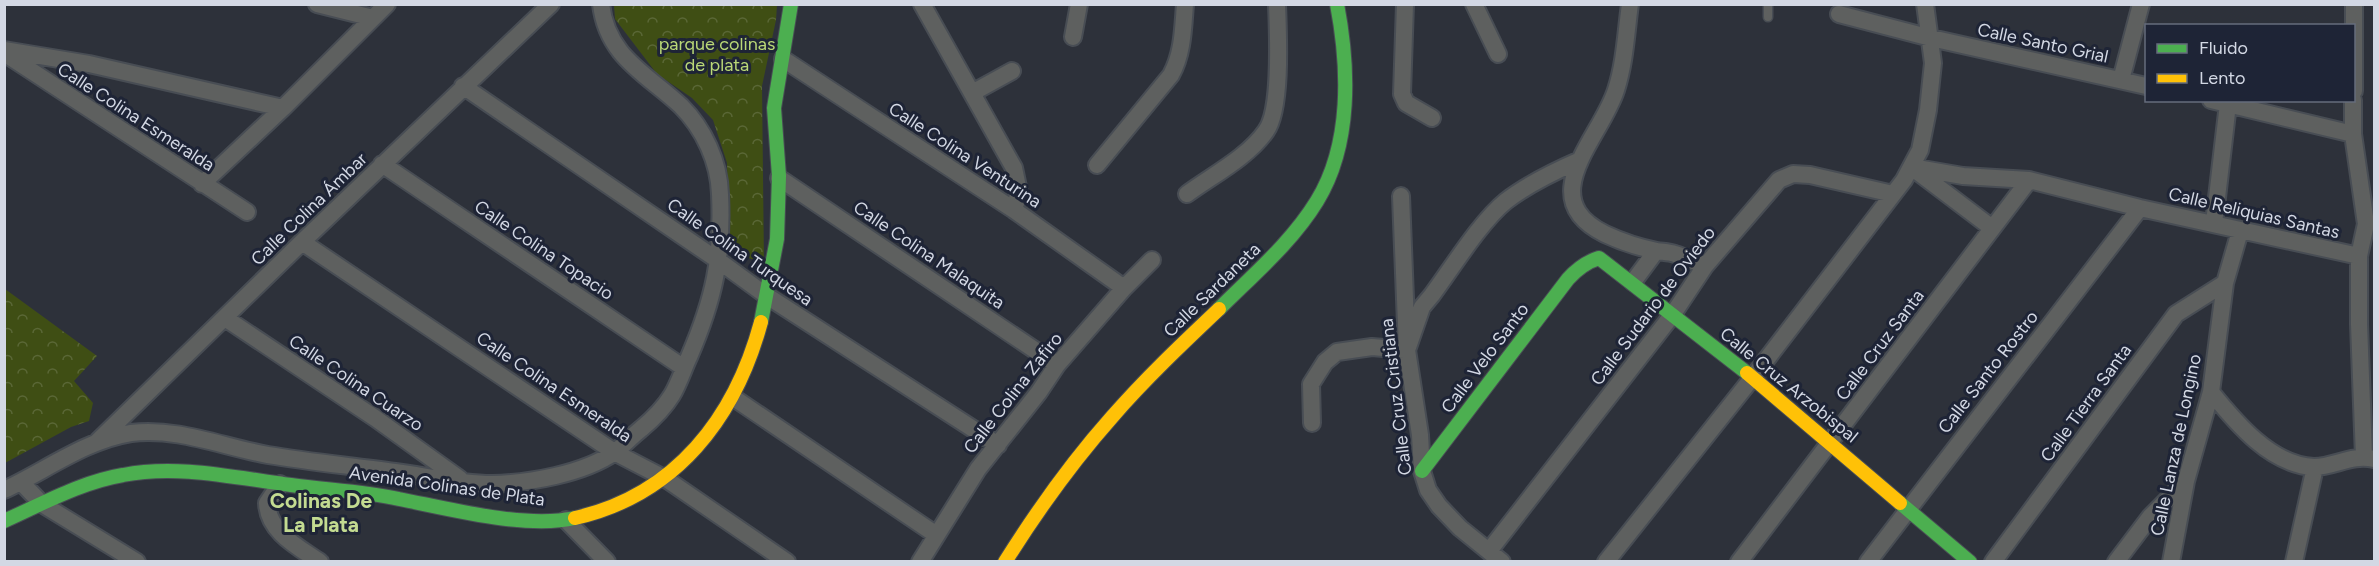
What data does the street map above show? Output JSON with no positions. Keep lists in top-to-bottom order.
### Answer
{
  "streets": {
    "street": [
      "Calle Santo Grial",
      "Calle Colina Esmeralda",
      "Calle Colina Venturina",
      "Calle Colina Ámbar",
      "Calle Reliquias Santas",
      "Calle Colina Topacio",
      "Calle Colina Turquesa",
      "Calle Colina Malaquita",
      "Calle Sardaneta",
      "Calle Sudario de Oviedo",
      "Calle Cruz Santa",
      "Calle Velo Santo",
      "Calle Santo Rostro",
      "Calle Colina Cuarzo",
      "Calle Cruz Arzobispal",
      "Calle Colina Zafiro",
      "Calle Cruz Cristiana",
      "Calle Tierra Santa",
      "Calle Lanza de Longino",
      "Avenida Colinas de Plata"
    ]
  },
  "crossings": [
    ["Calle Colina Esmeralda", "Calle Colina Ámbar"],
    ["Calle Colina Esmeralda", "Avenida Colinas de Plata"],
    ["Calle Colina Venturina", "Calle Colina Zafiro"],
    ["Calle Colina Venturina", "Avenida Colinas de Plata"],
    ["Calle Colina Ámbar", "Calle Colina Topacio"],
    ["Calle Colina Ámbar", "Calle Colina Turquesa"],
    ["Calle Colina Ámbar", "Calle Colina Cuarzo"],
    ["Calle Colina Ámbar", "Avenida Colinas de Plata"],
    ["Calle Reliquias Santas", "Calle Cruz Santa"],
    ["Calle Reliquias Santas", "Calle Santo Rostro"],
    ["Calle Reliquias Santas", "Calle Lanza de Longino"],
    ["Calle Colina Topacio", "Avenida Colinas de Plata"],
    ["Calle Colina Turquesa", "Calle Colina Zafiro"],
    ["Calle Colina Turquesa", "Avenida Colinas de Plata"],
    ["Calle Colina Malaquita", "Calle Colina Zafiro"],
    ["Calle Colina Malaquita", "Avenida Colinas de Plata"],
    ["Calle Sudario de Oviedo", "Calle Cruz Arzobispal"],
    ["Calle Sudario de Oviedo", "Calle Cruz Cristiana"],
    ["Calle Cruz Santa", "Calle Cruz Arzobispal"],
    ["Calle Velo Santo", "Calle Cruz Arzobispal"],
    ["Calle Velo Santo", "Calle Cruz Cristiana"],
    ["Calle Santo Rostro", "Calle Cruz Arzobispal"],
    ["Calle Colina Cuarzo", "Avenida Colinas de Plata"],
    ["Calle Tierra Santa", "Calle Lanza de Longino"]
  ],
  "districts": ["Colinas De La Plata"],
  "parks": ["parque colinas de plata"],
  "legend": ["Fluido", "Lento"]
}
